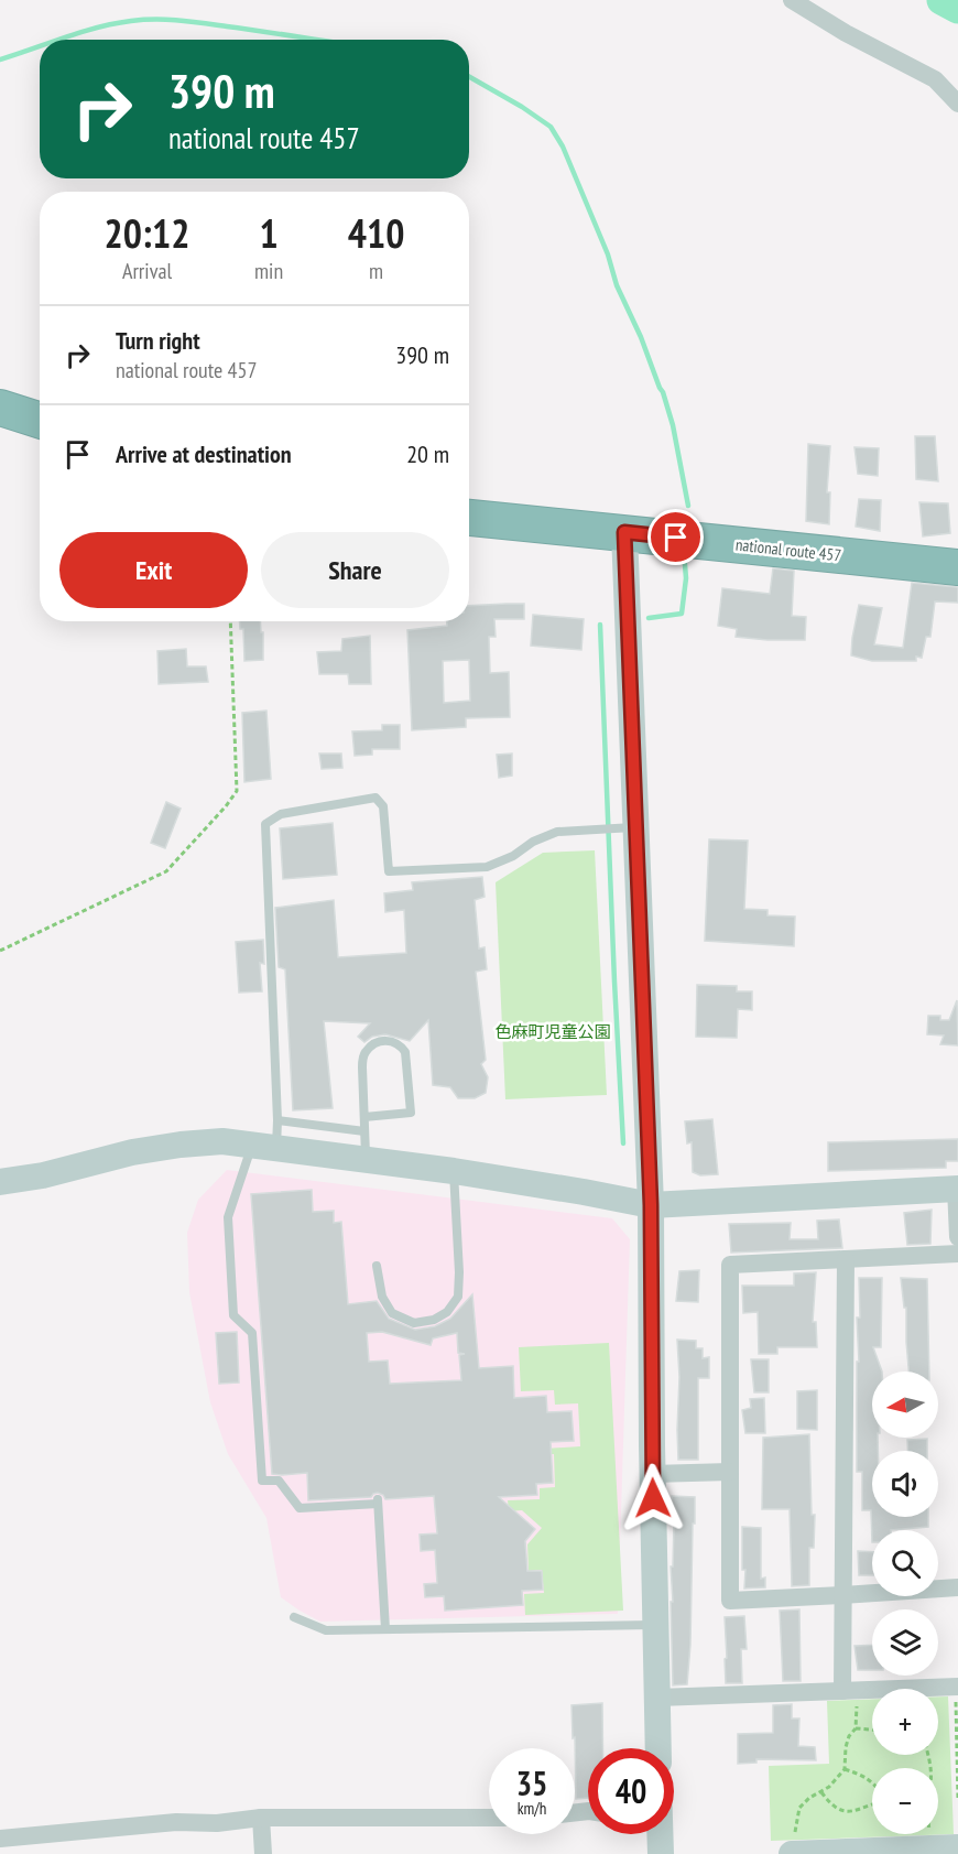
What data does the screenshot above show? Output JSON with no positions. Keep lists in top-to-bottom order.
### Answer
{
  "streets": {
    "highway": ["national route 457"]
  },
  "parks": ["色麻町児童公園"],
  "north": "left",
  "page": {
    "turn": ["390 m", "national route 457"],
    "eta": [
      "20:12",
      "Arrival",
      "1",
      "min",
      "410",
      "m"
    ],
    "list": [
      {
        "name": "Turn right",
        "note": "national route 457",
        "value": "390 m"
      },
      {
        "name": "Arrive at destination",
        "value": "20 m"
      }
    ],
    "buttons": ["Exit", "Share"],
    "map_buttons": ["+", "−"],
    "speed": "35 km/h",
    "limit": "40"
  }
}
